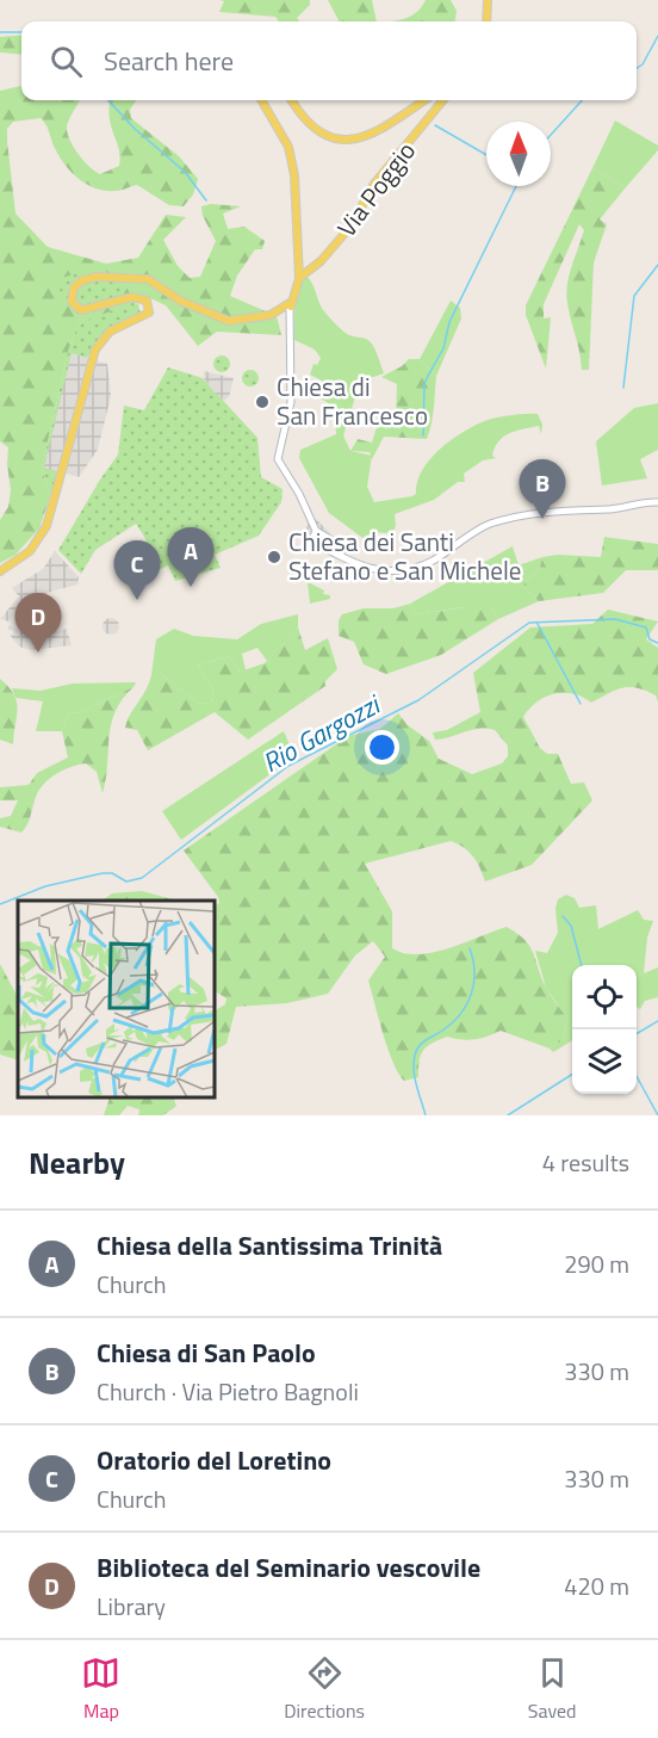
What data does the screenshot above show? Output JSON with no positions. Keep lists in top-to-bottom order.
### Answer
{
  "streets": {
    "main road": ["Via Poggio"]
  },
  "water": ["Rio Gargozzi"],
  "places": ["Chiesa di San Francesco", "Chiesa dei Santi Stefano e San Michele"],
  "north": "top",
  "page": {
    "search": "Search here",
    "pins": [
      "B",
      "A",
      "C",
      "D"
    ],
    "heading": ["Nearby", "4 results"],
    "list": [
      {
        "mark": "A",
        "name": "Chiesa della Santissima Trinità",
        "note": "Church",
        "value": "290 m"
      },
      {
        "mark": "B",
        "name": "Chiesa di San Paolo",
        "note": "Church · Via Pietro Bagnoli",
        "value": "330 m"
      },
      {
        "mark": "C",
        "name": "Oratorio del Loretino",
        "note": "Church",
        "value": "330 m"
      },
      {
        "mark": "D",
        "name": "Biblioteca del Seminario vescovile",
        "note": "Library",
        "value": "420 m"
      }
    ],
    "nav": ["Map", "Directions", "Saved"]
  }
}
